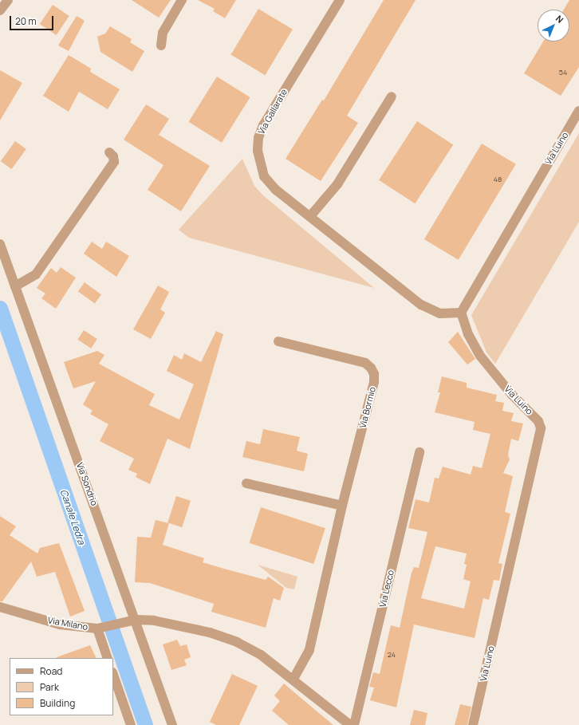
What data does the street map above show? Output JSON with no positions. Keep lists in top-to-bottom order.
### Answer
{
  "streets": {
    "street": [
      "Via Gallarate",
      "Via Luino",
      "Via Bormio",
      "Via Sondrio",
      "Via Lecco",
      "Via Milano"
    ]
  },
  "crossings": [
    ["Via Gallarate", "Via Luino"],
    ["Via Sondrio", "Via Milano"]
  ],
  "water": ["Canale Ledra"],
  "house_numbers": ["54", "48", "24"],
  "legend": ["Road", "Park", "Building"],
  "scale_bar": "20 m",
  "north": "top right"
}
